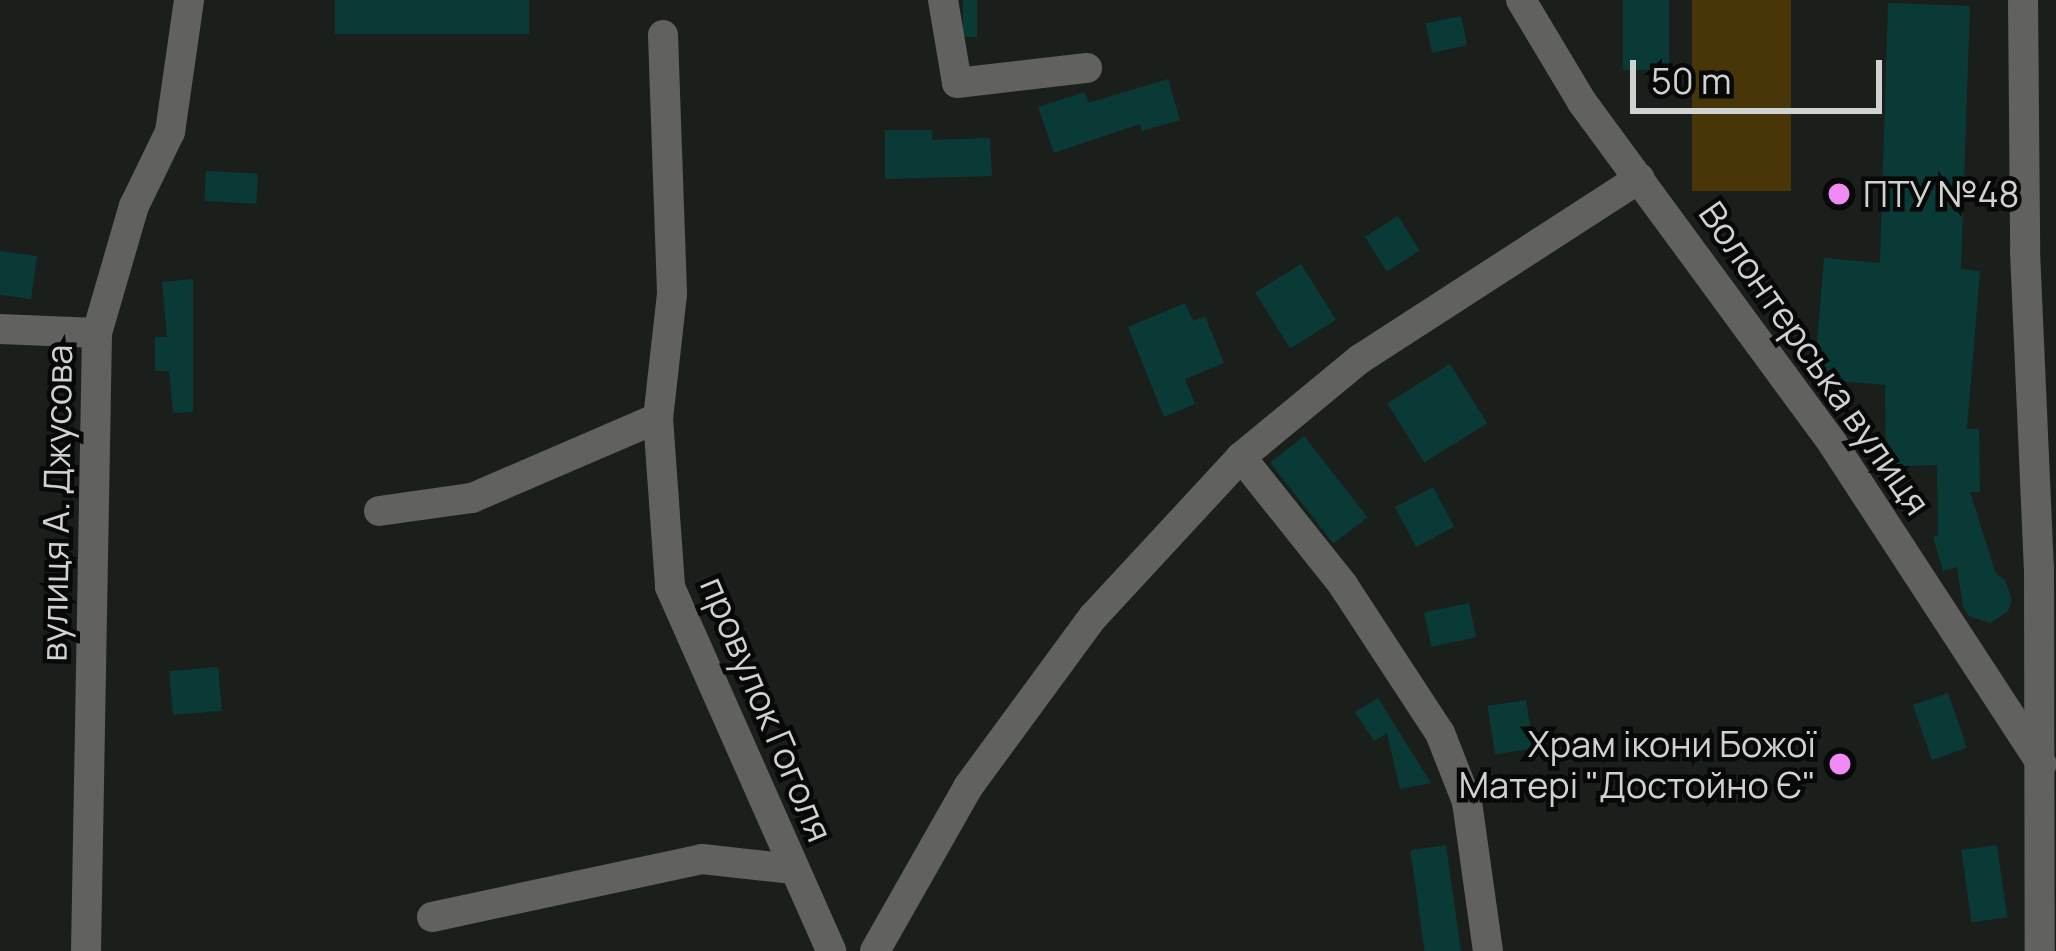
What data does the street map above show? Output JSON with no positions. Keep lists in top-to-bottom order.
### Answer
{
  "streets": {
    "street": ["Волонтерська вулиця", "вулиця А. Джусова", "провулок Гоголя"]
  },
  "places": ["ПТУ №48", "Храм ікони Божої Матері \"Достойно Є\""],
  "scale_bar": "50 m"
}
